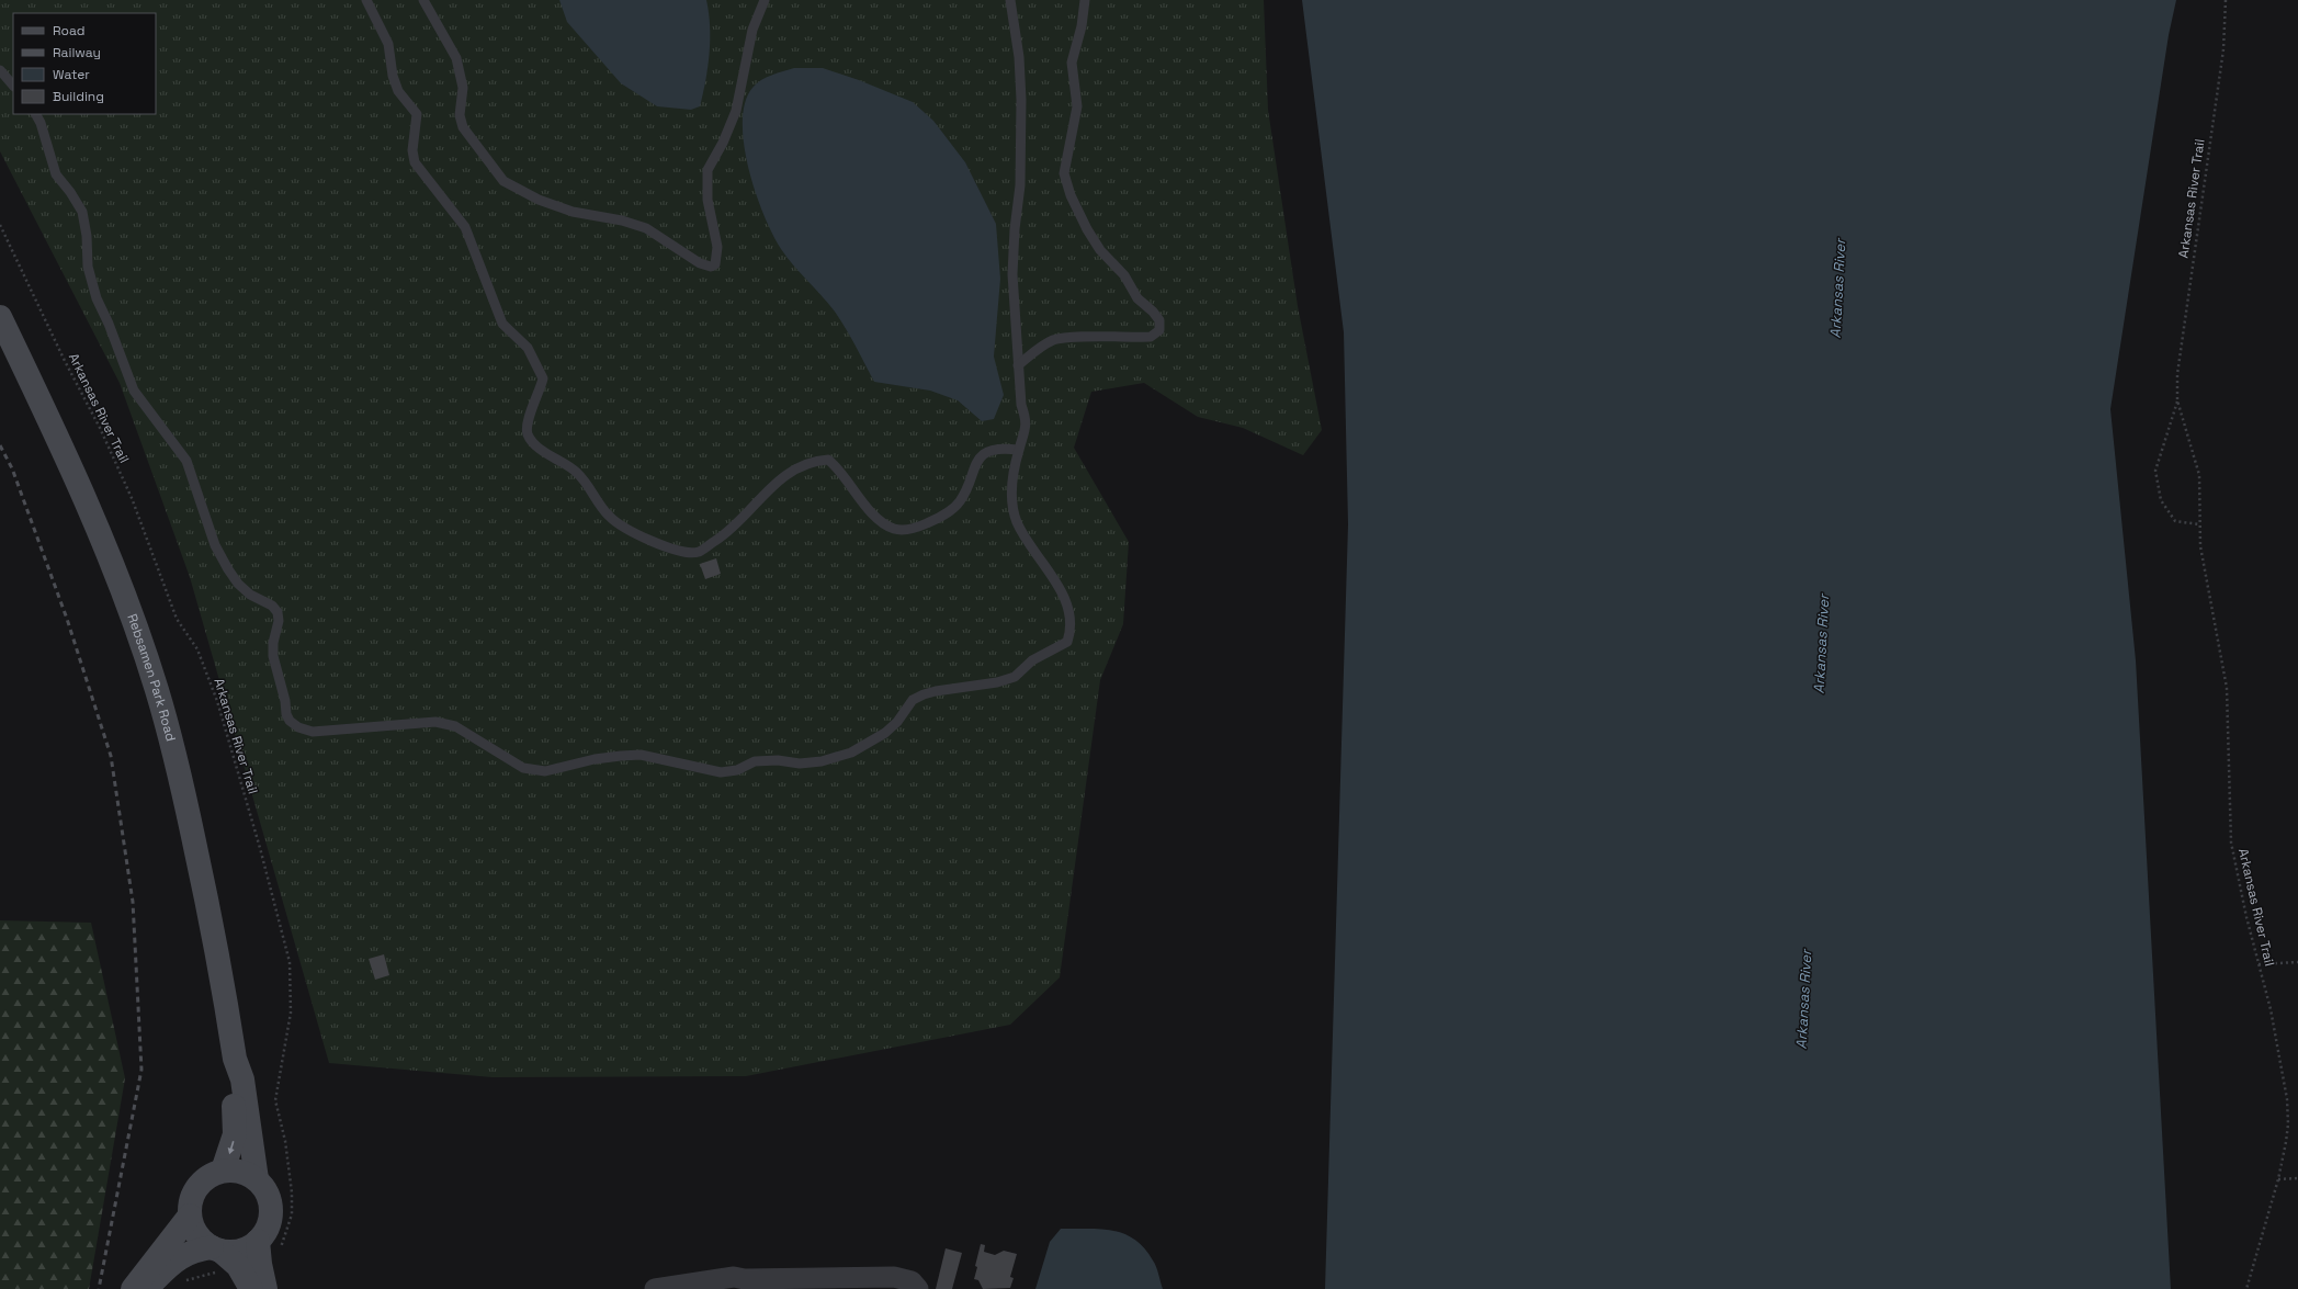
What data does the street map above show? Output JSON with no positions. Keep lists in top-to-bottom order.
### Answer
{
  "streets": {
    "street": ["Rebsamen Park Road"],
    "path": ["Arkansas River Trail"]
  },
  "water": ["Arkansas River"],
  "legend": [
    "Road",
    "Railway",
    "Water",
    "Building"
  ]
}
